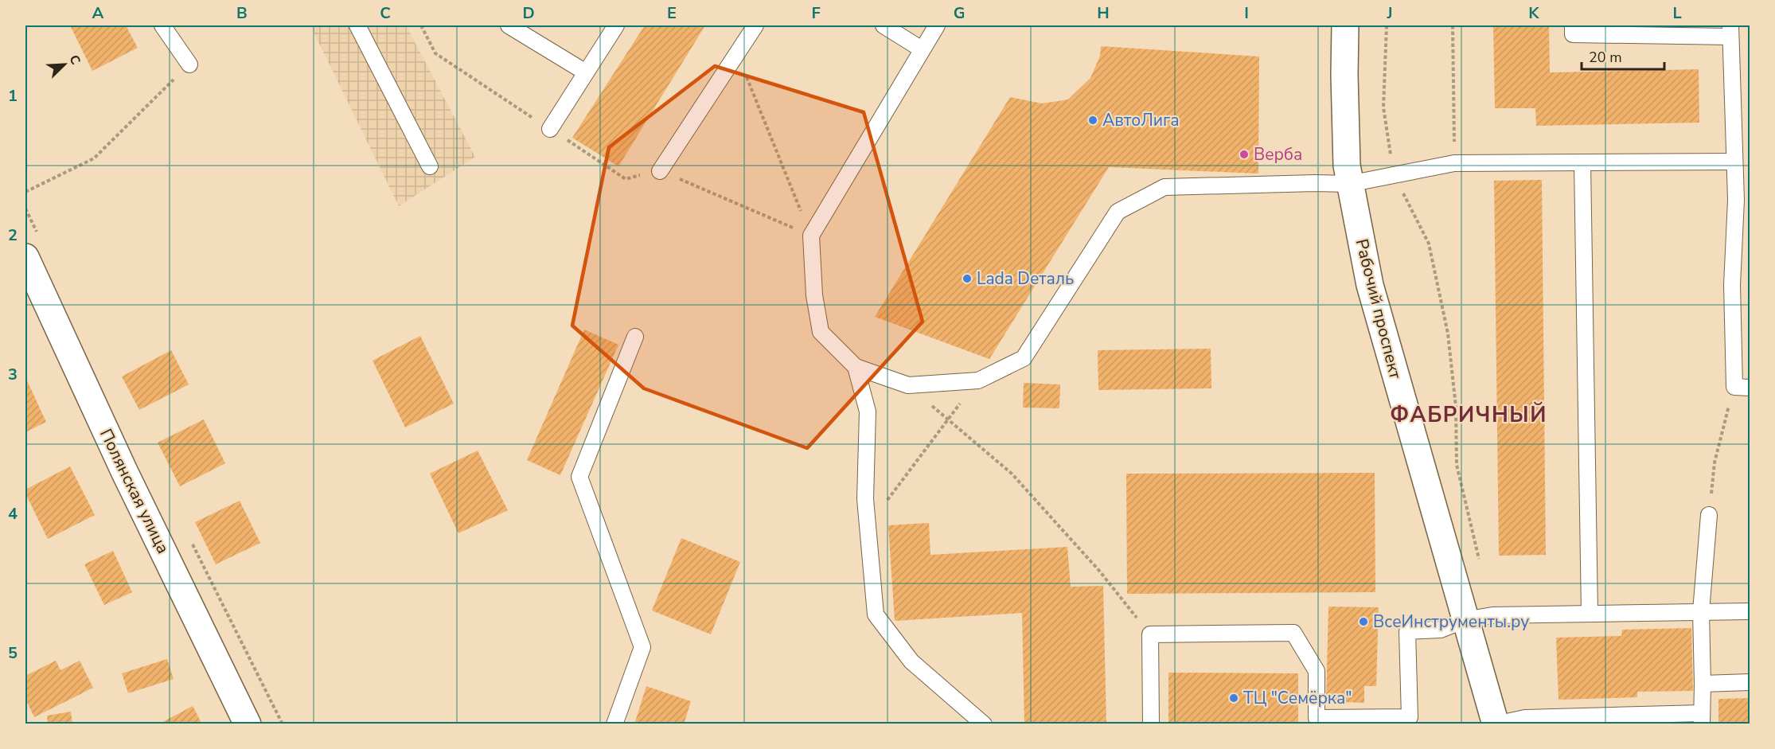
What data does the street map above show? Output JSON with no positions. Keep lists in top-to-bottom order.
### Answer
{
  "streets": {
    "street": ["Рабочий проспект", "Полянская улица"]
  },
  "districts": ["ФАБРИЧНЫЙ"],
  "places": [
    "АвтоЛига",
    "Верба",
    "Lada Dеталь",
    "ВсеИнструменты.ру",
    "ТЦ \"Семёрка\""
  ],
  "scale_bar": "20 m",
  "north": "top right",
  "grid": {
    "columns": [
      "A",
      "B",
      "C",
      "D",
      "E",
      "F",
      "G",
      "H",
      "I",
      "J",
      "K",
      "L"
    ],
    "rows": [
      "1",
      "2",
      "3",
      "4",
      "5"
    ]
  }
}
